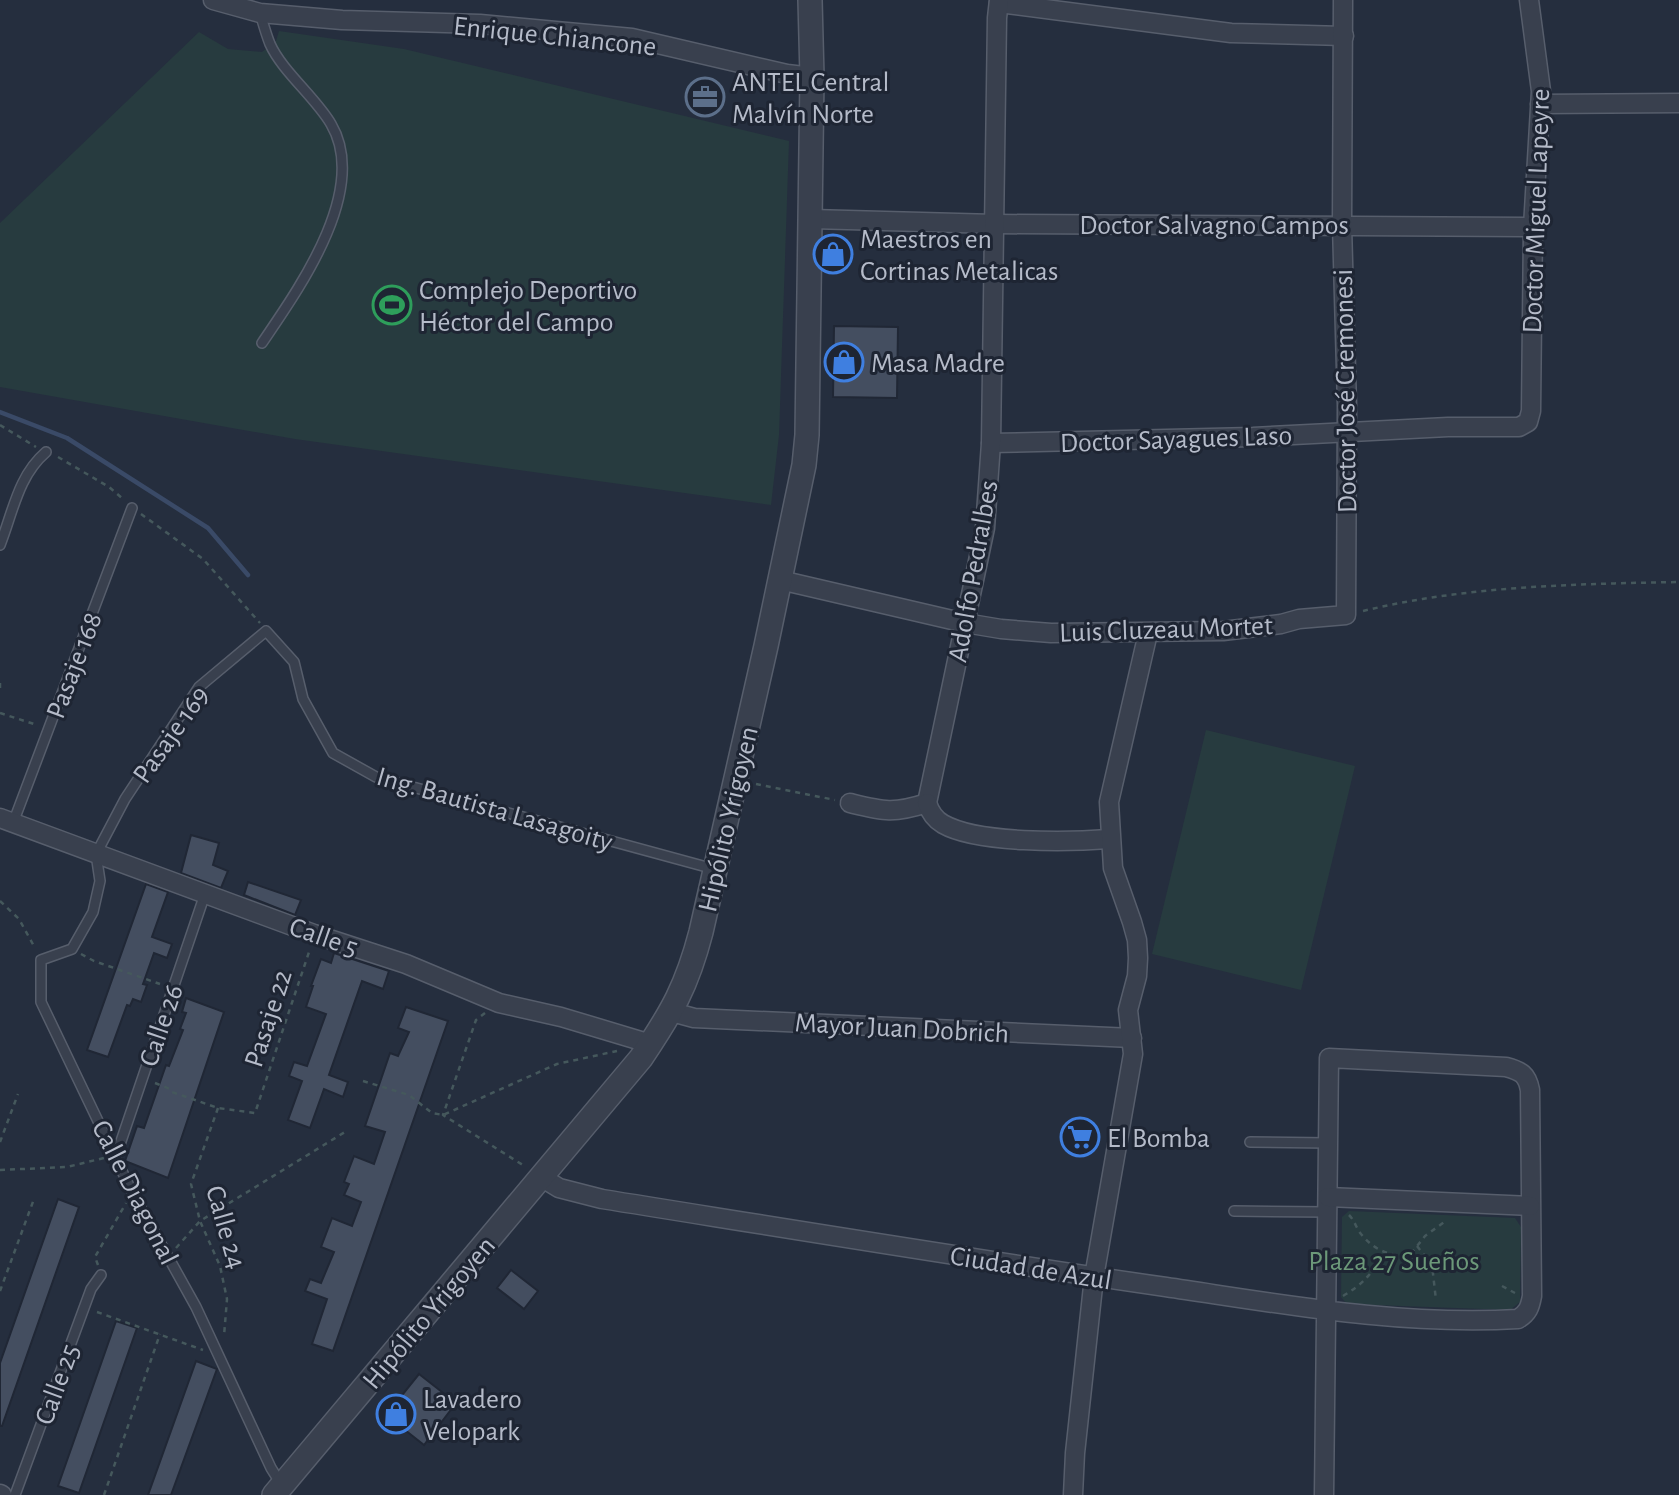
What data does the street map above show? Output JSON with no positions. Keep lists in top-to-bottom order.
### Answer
{
  "streets": {
    "street": [
      "Enrique Chiancone",
      "Doctor Miguel Lapeyre",
      "Doctor Salvagno Campos",
      "Doctor José Cremonesi",
      "Doctor Sayagues Laso",
      "Adolfo Pedralbes",
      "Luis Cluzeau Mortet",
      "Hipólito Yrigoyen",
      "Calle 5",
      "Mayor Juan Dobrich",
      "Ciudad de Azul"
    ],
    "lane": [
      "Pasaje 168",
      "Pasaje 169",
      "Ing. Bautista Lasagoity",
      "Calle 26",
      "Calle Diagonal",
      "Calle 25"
    ],
    "path": ["Pasaje 22", "Calle 24"]
  },
  "crossings": [
    ["Enrique Chiancone", "Hipólito Yrigoyen"],
    ["Doctor Miguel Lapeyre", "Doctor Salvagno Campos"],
    ["Doctor Miguel Lapeyre", "Doctor Sayagues Laso"],
    ["Doctor Salvagno Campos", "Doctor José Cremonesi"],
    ["Doctor Salvagno Campos", "Adolfo Pedralbes"],
    ["Doctor Salvagno Campos", "Hipólito Yrigoyen"],
    ["Doctor José Cremonesi", "Doctor Sayagues Laso"],
    ["Doctor José Cremonesi", "Luis Cluzeau Mortet"],
    ["Doctor Sayagues Laso", "Adolfo Pedralbes"],
    ["Adolfo Pedralbes", "Luis Cluzeau Mortet"],
    ["Luis Cluzeau Mortet", "Hipólito Yrigoyen"],
    ["Pasaje 168", "Calle 5"],
    ["Pasaje 169", "Ing. Bautista Lasagoity"],
    ["Pasaje 169", "Calle 5"],
    ["Ing. Bautista Lasagoity", "Hipólito Yrigoyen"],
    ["Hipólito Yrigoyen", "Calle 5"],
    ["Hipólito Yrigoyen", "Mayor Juan Dobrich"],
    ["Hipólito Yrigoyen", "Calle Diagonal"],
    ["Hipólito Yrigoyen", "Ciudad de Azul"],
    ["Calle 5", "Pasaje 22"],
    ["Calle 5", "Calle 26"],
    ["Pasaje 22", "Calle 24"],
    ["Calle 26", "Calle Diagonal"],
    ["Calle Diagonal", "Calle 24"]
  ],
  "parks": ["Plaza 27 Sueños"],
  "places": {
    "office": ["ANTEL Central Malvín Norte"],
    "shop": ["Maestros en Cortinas Metalicas", "Masa Madre", "Lavadero Velopark"],
    "sports": ["Complejo Deportivo Héctor del Campo"],
    "supermarket": ["El Bomba"]
  }
}
